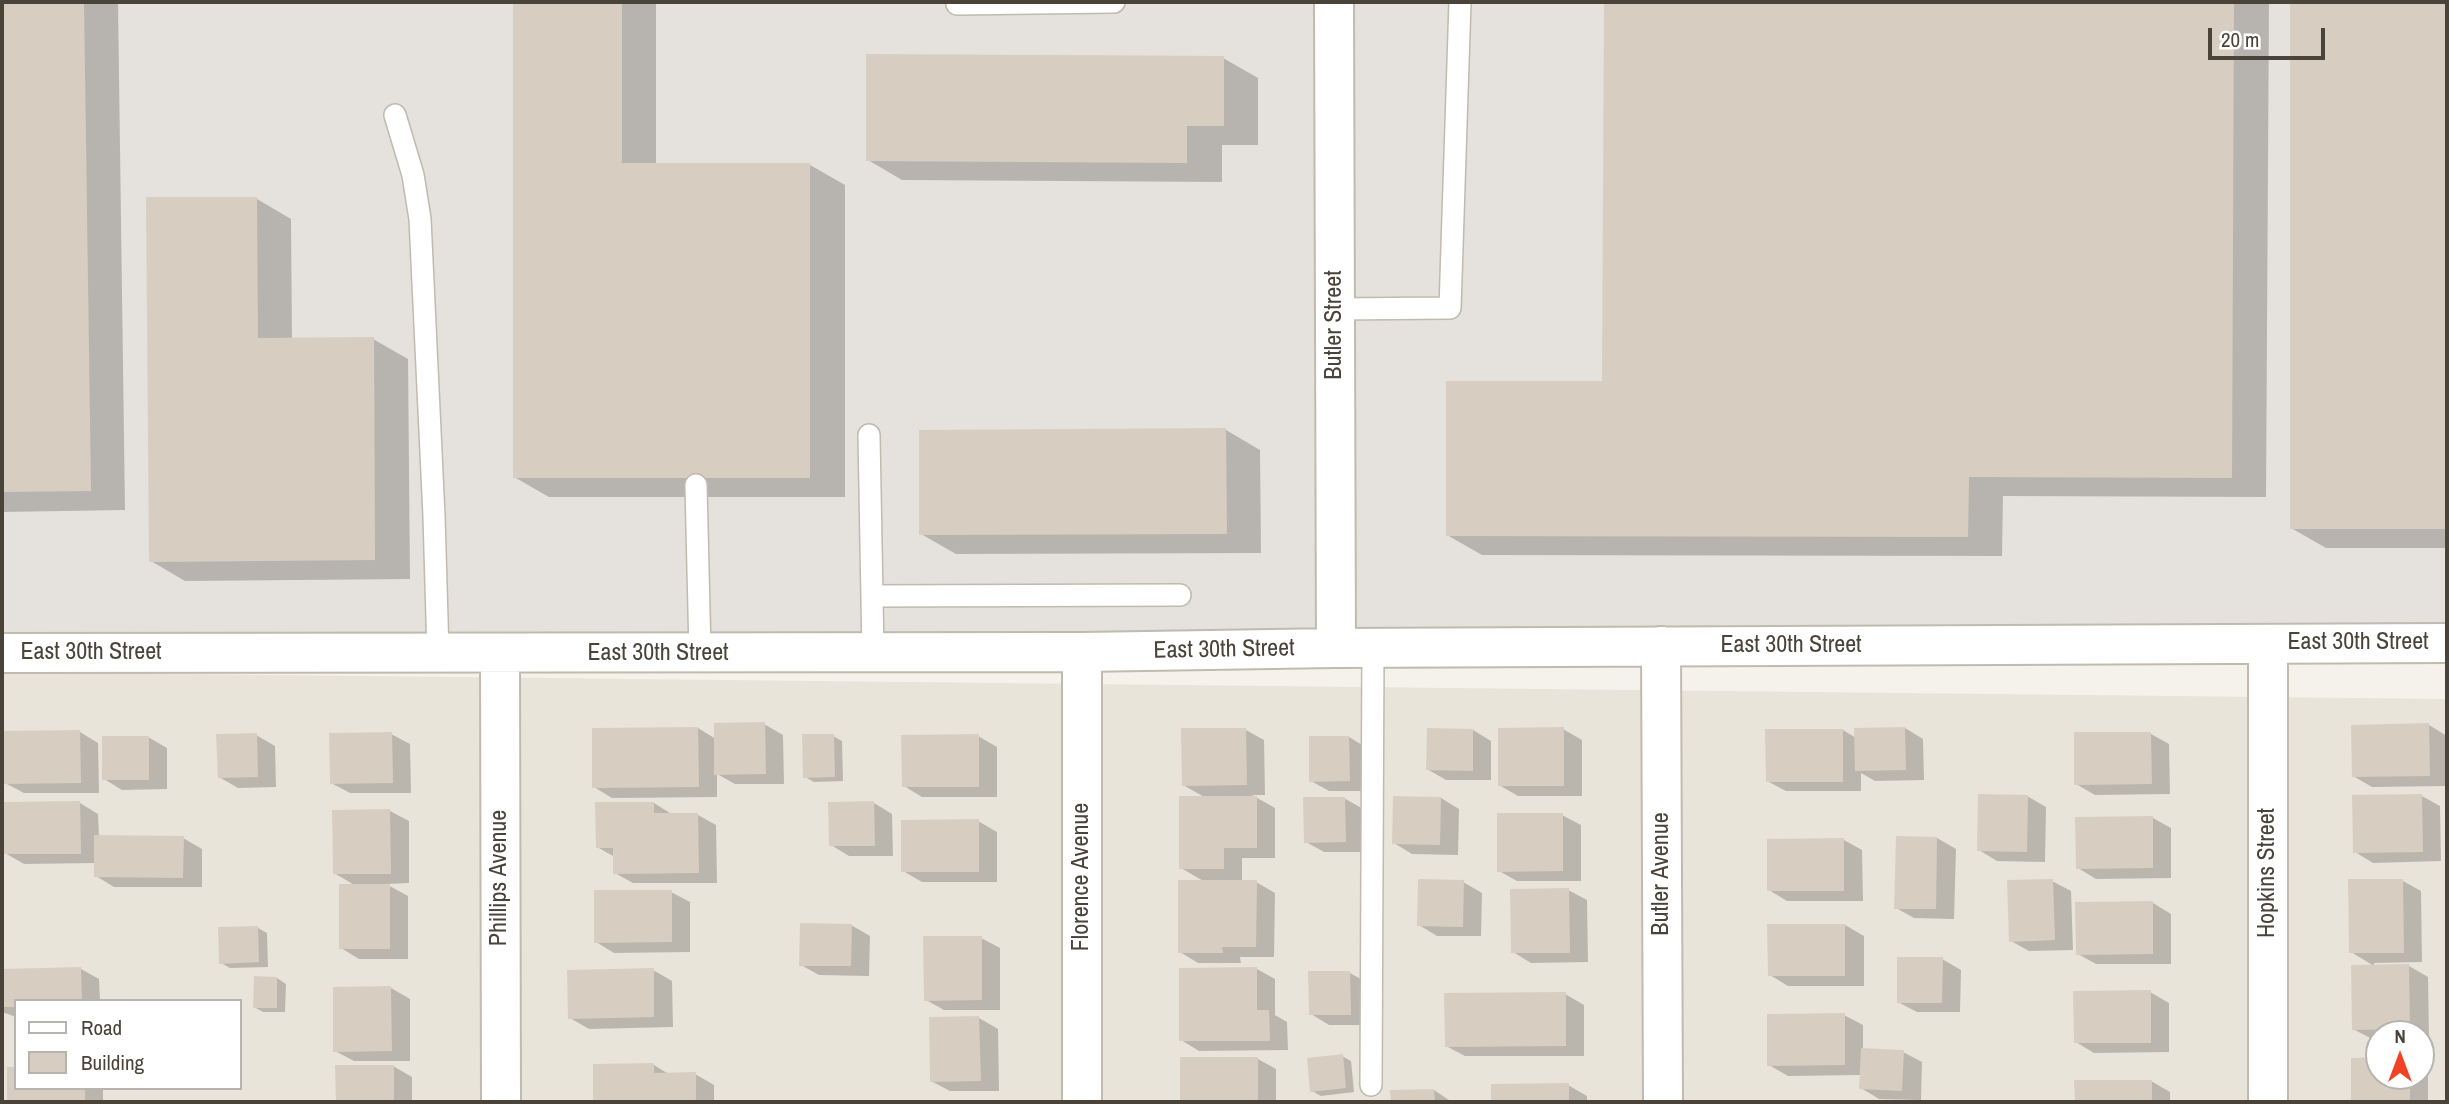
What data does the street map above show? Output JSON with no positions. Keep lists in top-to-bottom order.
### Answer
{
  "streets": {
    "street": [
      "Butler Street",
      "East 30th Street",
      "Hopkins Street",
      "Butler Avenue",
      "Florence Avenue",
      "Phillips Avenue"
    ]
  },
  "crossings": [
    ["Butler Street", "East 30th Street"],
    ["East 30th Street", "Hopkins Street"],
    ["East 30th Street", "Butler Avenue"],
    ["East 30th Street", "Florence Avenue"],
    ["East 30th Street", "Phillips Avenue"]
  ],
  "legend": ["Road", "Building"],
  "scale_bar": "20 m",
  "north": "top"
}
